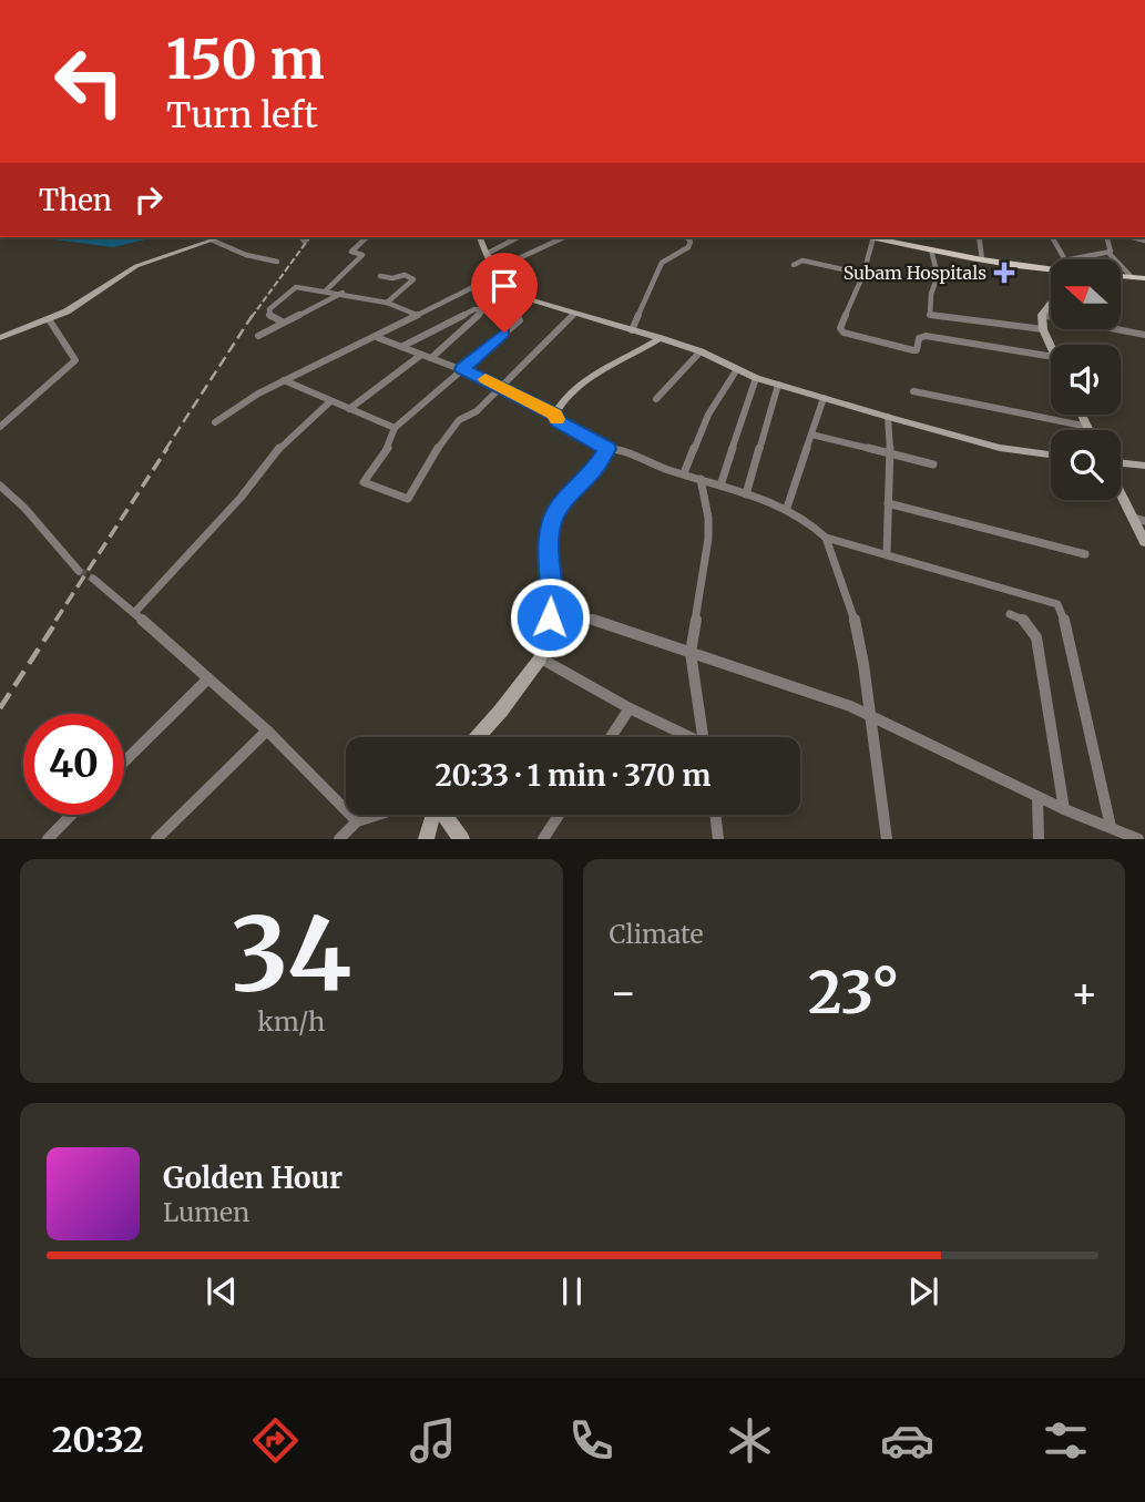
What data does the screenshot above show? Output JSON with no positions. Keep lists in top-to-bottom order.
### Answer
{
  "places": {
    "health": ["Subam Hospitals"]
  },
  "north": "left",
  "page": {
    "turn": ["150 m", "Turn left"],
    "then": "Then",
    "limit": "40",
    "trip": "20:33 · 1 min · 370 m",
    "tile": [
      ["34", "km/h"],
      "Climate"
    ],
    "heat": ["−", "23°", "+"],
    "song": ["Golden Hour", "Lumen"],
    "tabs": "20:32"
  }
}
